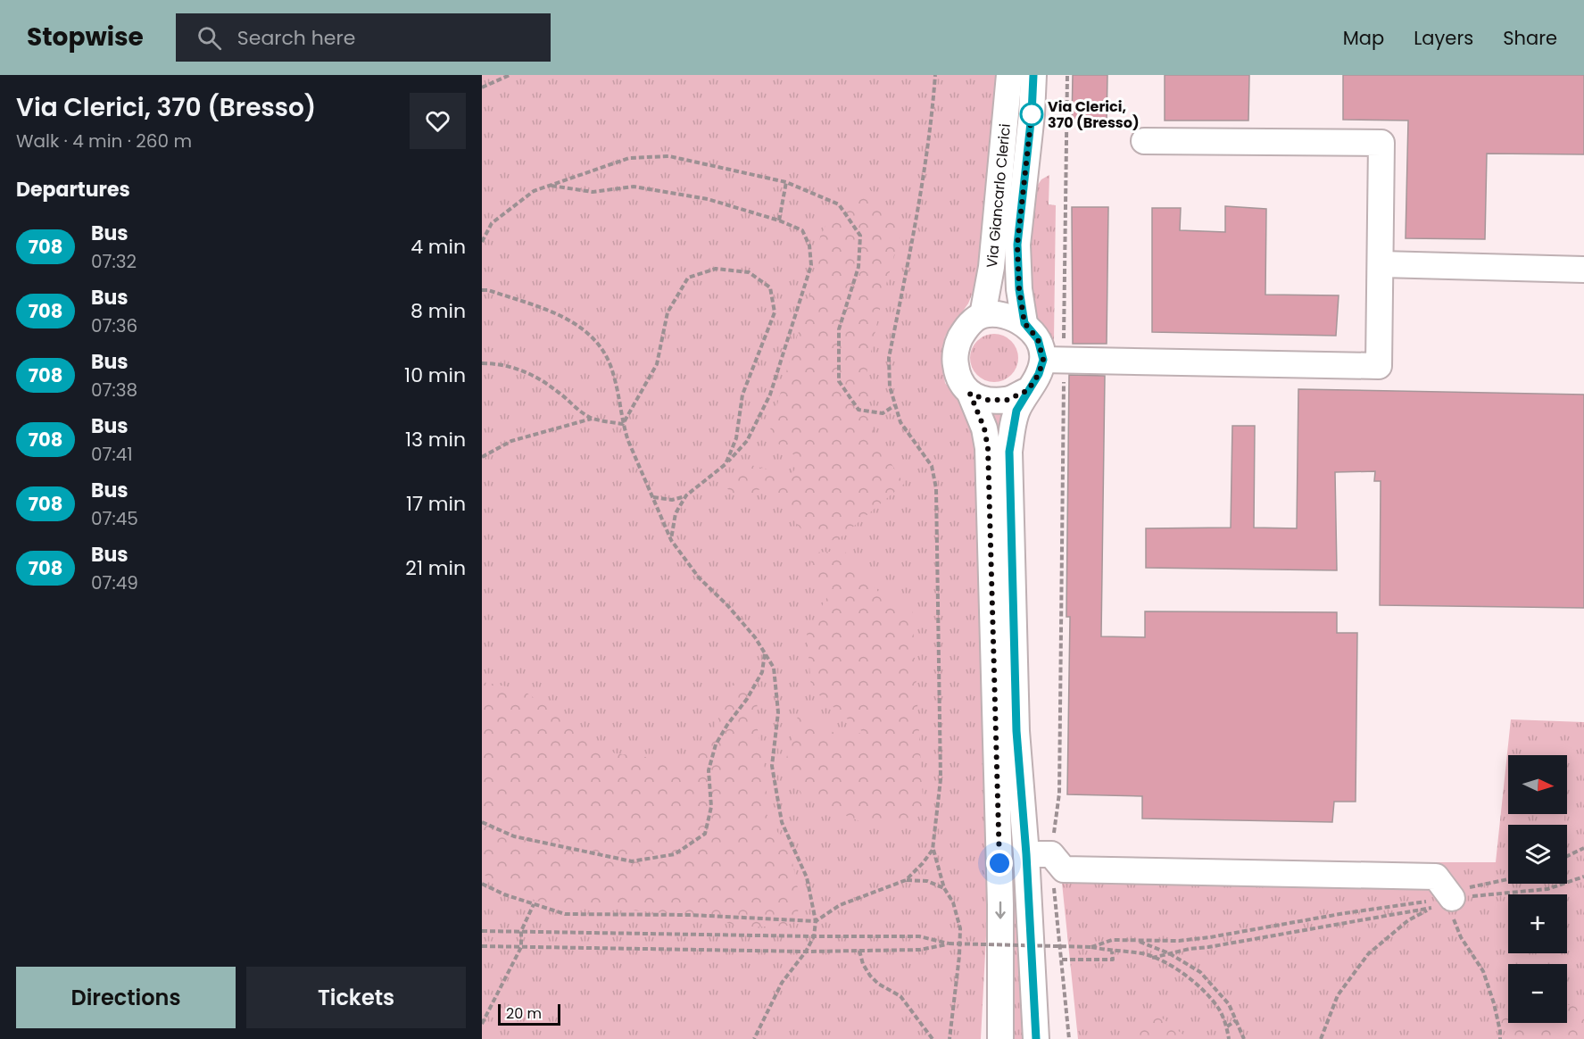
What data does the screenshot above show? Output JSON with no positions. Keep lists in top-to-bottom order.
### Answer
{
  "streets": {
    "street": ["Via Giancarlo Clerici"]
  },
  "places": ["Via Clerici, 370 (Bresso)"],
  "lines": ["bus line 708"],
  "scale_bar": "20 m",
  "north": "right",
  "page": {
    "header": "Stopwise",
    "search": "Search here",
    "nav": ["Map", "Layers", "Share"],
    "heading": [
      ["Via Clerici, 370 (Bresso)", "Walk · 4 min · 260 m"],
      "Departures"
    ],
    "list": [
      {
        "mark": "708",
        "name": "Bus",
        "note": "07:32",
        "value": "4 min"
      },
      {
        "mark": "708",
        "name": "Bus",
        "note": "07:36",
        "value": "8 min"
      },
      {
        "mark": "708",
        "name": "Bus",
        "note": "07:38",
        "value": "10 min"
      },
      {
        "mark": "708",
        "name": "Bus",
        "note": "07:41",
        "value": "13 min"
      },
      {
        "mark": "708",
        "name": "Bus",
        "note": "07:45",
        "value": "17 min"
      },
      {
        "mark": "708",
        "name": "Bus",
        "note": "07:49",
        "value": "21 min"
      }
    ],
    "map_buttons": ["+", "−"],
    "buttons": ["Directions", "Tickets"],
    "scale": "20 m"
  }
}
